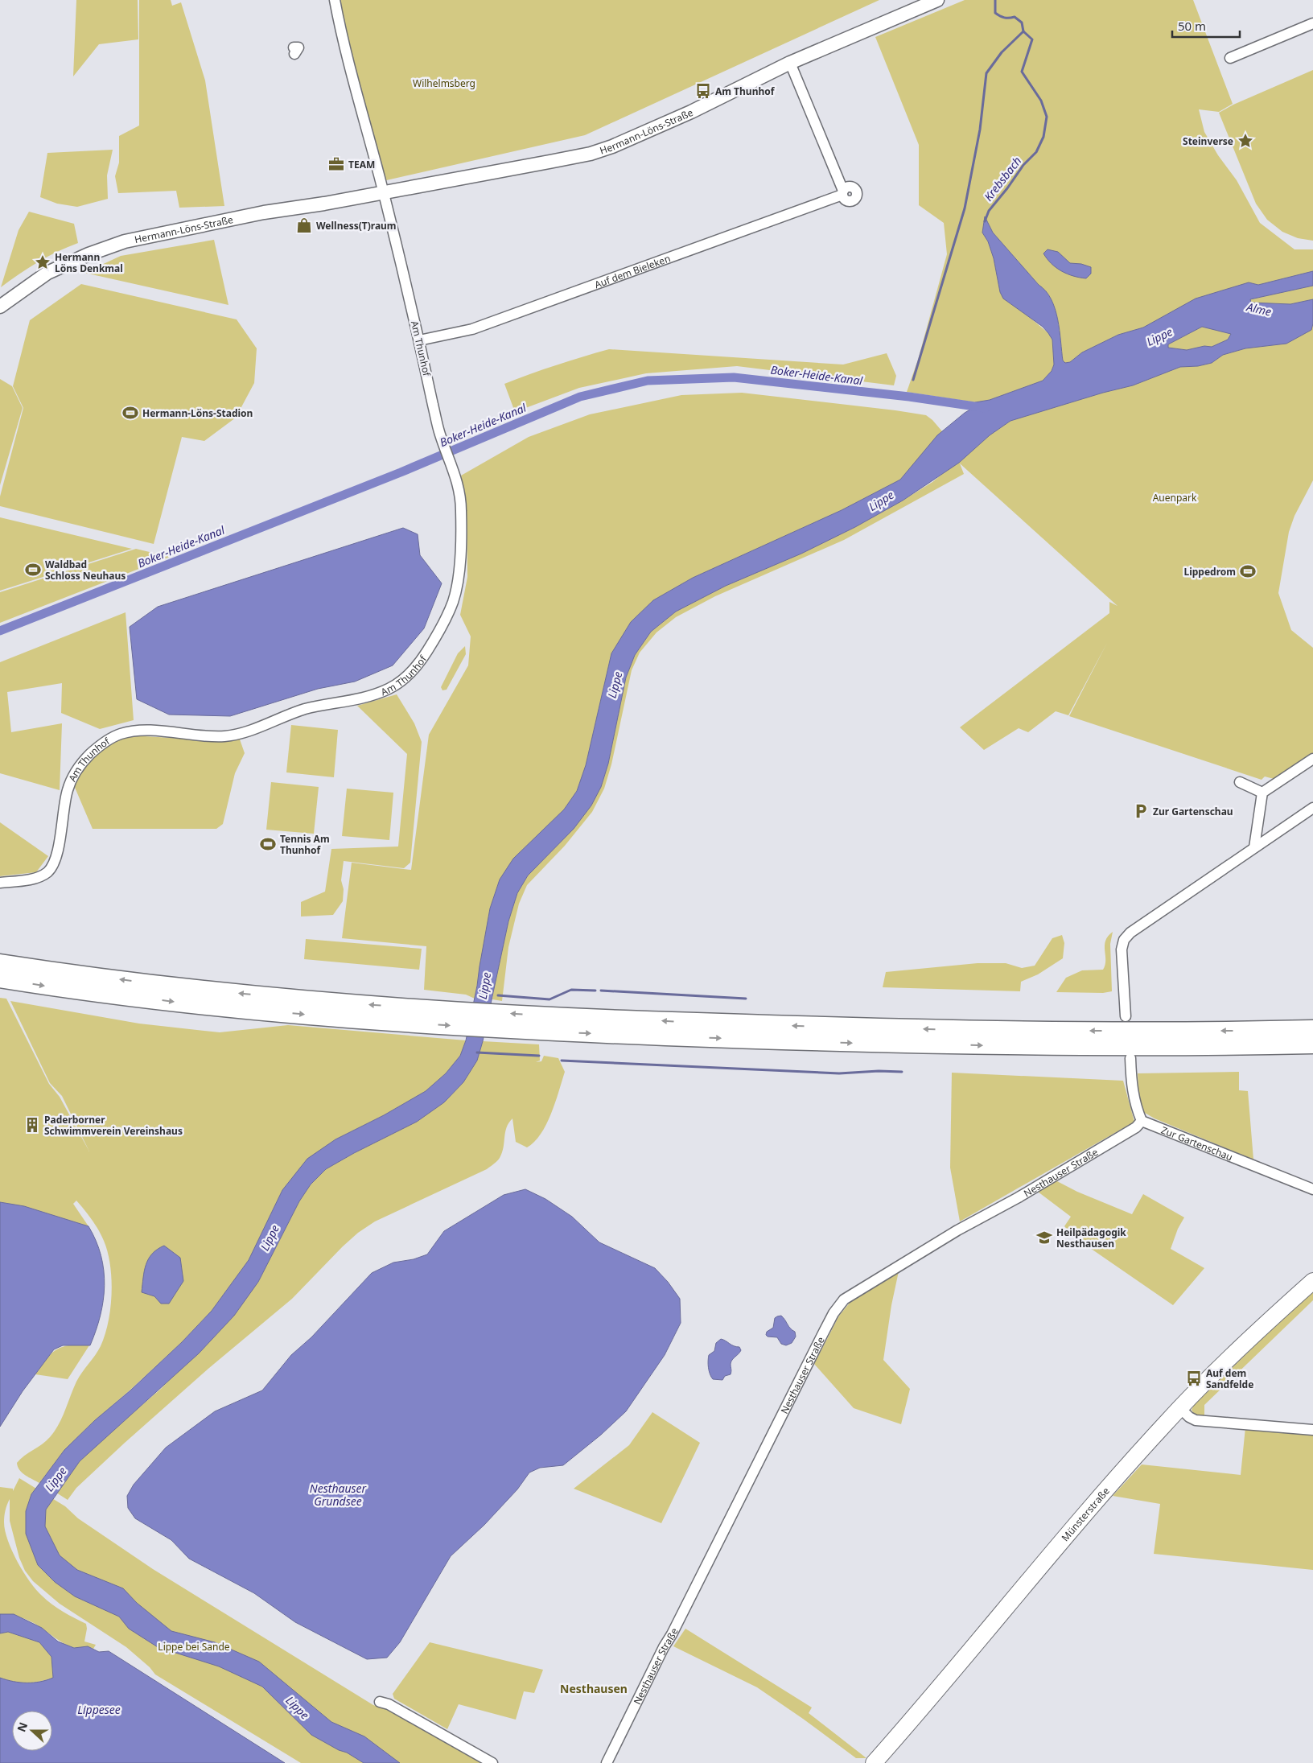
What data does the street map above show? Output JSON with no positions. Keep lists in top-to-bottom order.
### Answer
{
  "streets": {
    "main road": ["Münsterstraße"],
    "street": [
      "Hermann-Löns-Straße",
      "Auf dem Bieleken",
      "Am Thunhof",
      "Zur Gartenschau",
      "Nesthauser Straße"
    ]
  },
  "crossings": [
    ["Hermann-Löns-Straße", "Auf dem Bieleken"],
    ["Hermann-Löns-Straße", "Am Thunhof"],
    ["Auf dem Bieleken", "Am Thunhof"],
    ["Zur Gartenschau", "Nesthauser Straße"]
  ],
  "districts": ["Nesthausen"],
  "water": [
    "Krebsbach",
    "Alme",
    "Lippe",
    "Boker-Heide-Kanal",
    "Nesthauser Grundsee",
    "Lippesee"
  ],
  "parks": ["Wilhelmsberg", "Auenpark", "Lippe bei Sande"],
  "places": {
    "bus stop": ["Am Thunhof", "Auf dem Sandfelde"],
    "place": ["Steinverse", "Hermann Löns Denkmal"],
    "office": ["TEAM"],
    "shop": ["Wellness(T)raum"],
    "sports": [
      "Hermann-Löns-Stadion",
      "Waldbad Schloss Neuhaus",
      "Lippedrom",
      "Tennis Am Thunhof"
    ],
    "parking": ["Zur Gartenschau"],
    "building": ["Paderborner Schwimmverein Vereinshaus"],
    "school or university": ["Heilpädagogik Nesthausen"]
  },
  "scale_bar": "50 m",
  "north": "left"
}
